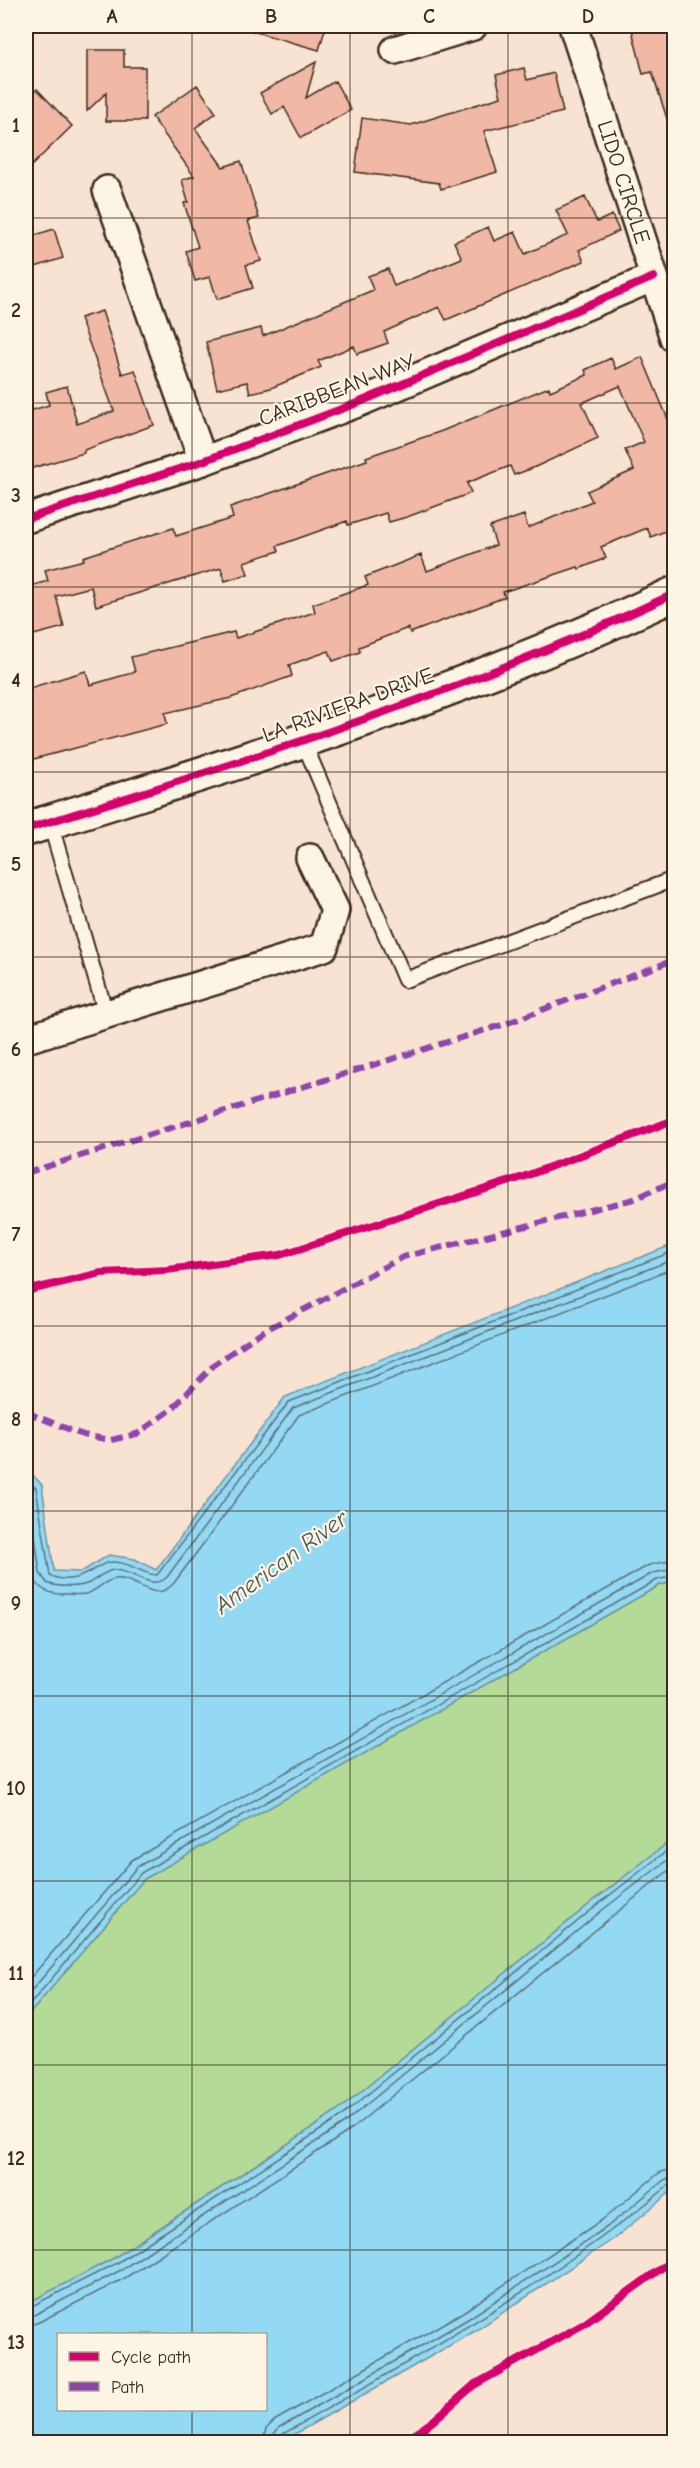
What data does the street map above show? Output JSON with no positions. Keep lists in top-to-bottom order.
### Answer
{
  "streets": {
    "street": ["LIDO CIRCLE", "CARIBBEAN WAY", "LA RIVIERA DRIVE"]
  },
  "crossings": [
    ["LIDO CIRCLE", "CARIBBEAN WAY"]
  ],
  "water": ["American River"],
  "legend": ["Cycle path", "Path"],
  "grid": {
    "columns": [
      "A",
      "B",
      "C",
      "D"
    ],
    "rows": [
      "1",
      "2",
      "3",
      "4",
      "5",
      "6",
      "7",
      "8",
      "9",
      "10",
      "11",
      "12",
      "13"
    ]
  }
}
